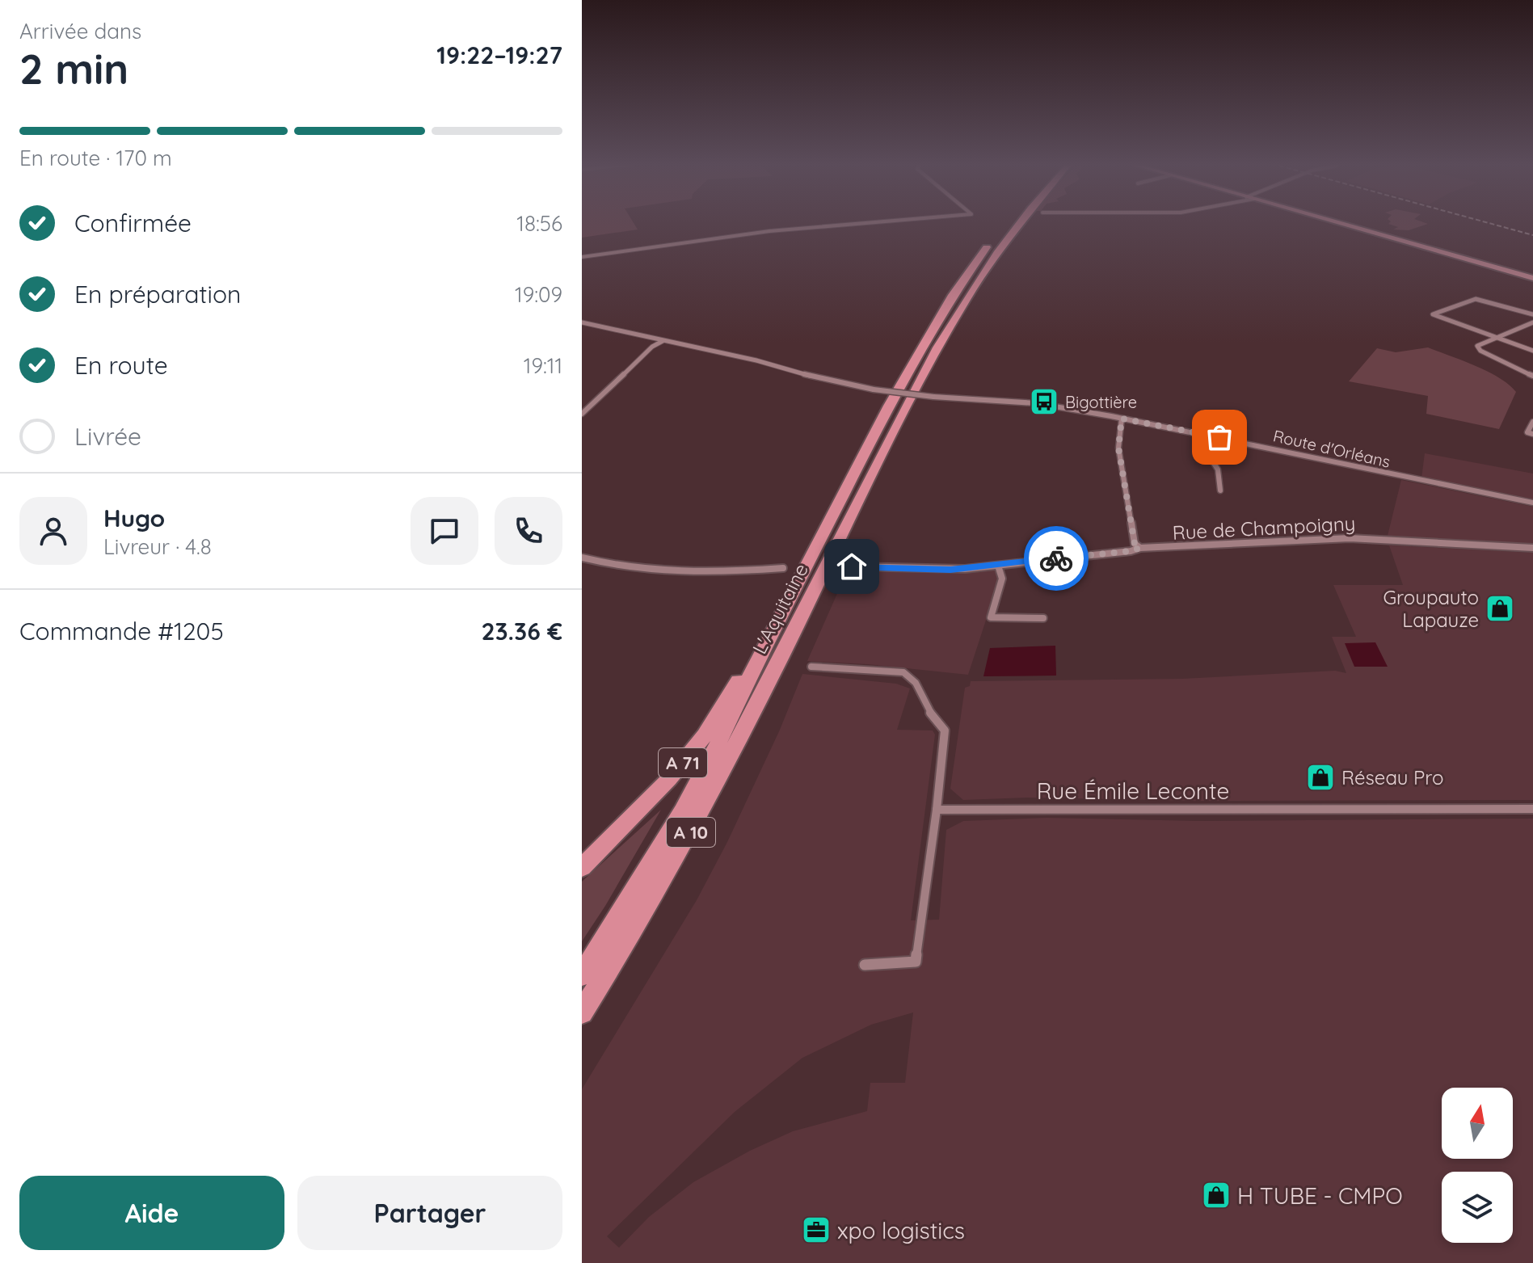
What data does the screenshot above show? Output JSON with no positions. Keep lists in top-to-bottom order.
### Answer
{
  "streets": {
    "highway": ["L'Aquitaine", "A 71", "A 10"],
    "street": ["Route d'Orléans", "Rue de Champoigny", "Rue Émile Leconte"]
  },
  "crossings": [
    ["L'Aquitaine", "A 71"]
  ],
  "places": {
    "bus stop": ["Bigottière"],
    "shop": ["Groupauto Lapauze", "Réseau Pro", "H TUBE - CMPO"],
    "office": ["xpo logistics"]
  },
  "north": "top",
  "page": {
    "heading": ["2 min", "Arrivée dans", "19:22–19:27"],
    "panel": [
      "Hugo",
      "Livreur · 4.8",
      "Commande #1205",
      "23.36 €"
    ],
    "bar": "En route · 170 m",
    "list": [
      ["Confirmée", "18:56"],
      ["En préparation", "19:09"],
      ["En route", "19:11"],
      "Livrée"
    ],
    "buttons": ["Aide", "Partager"]
  }
}
